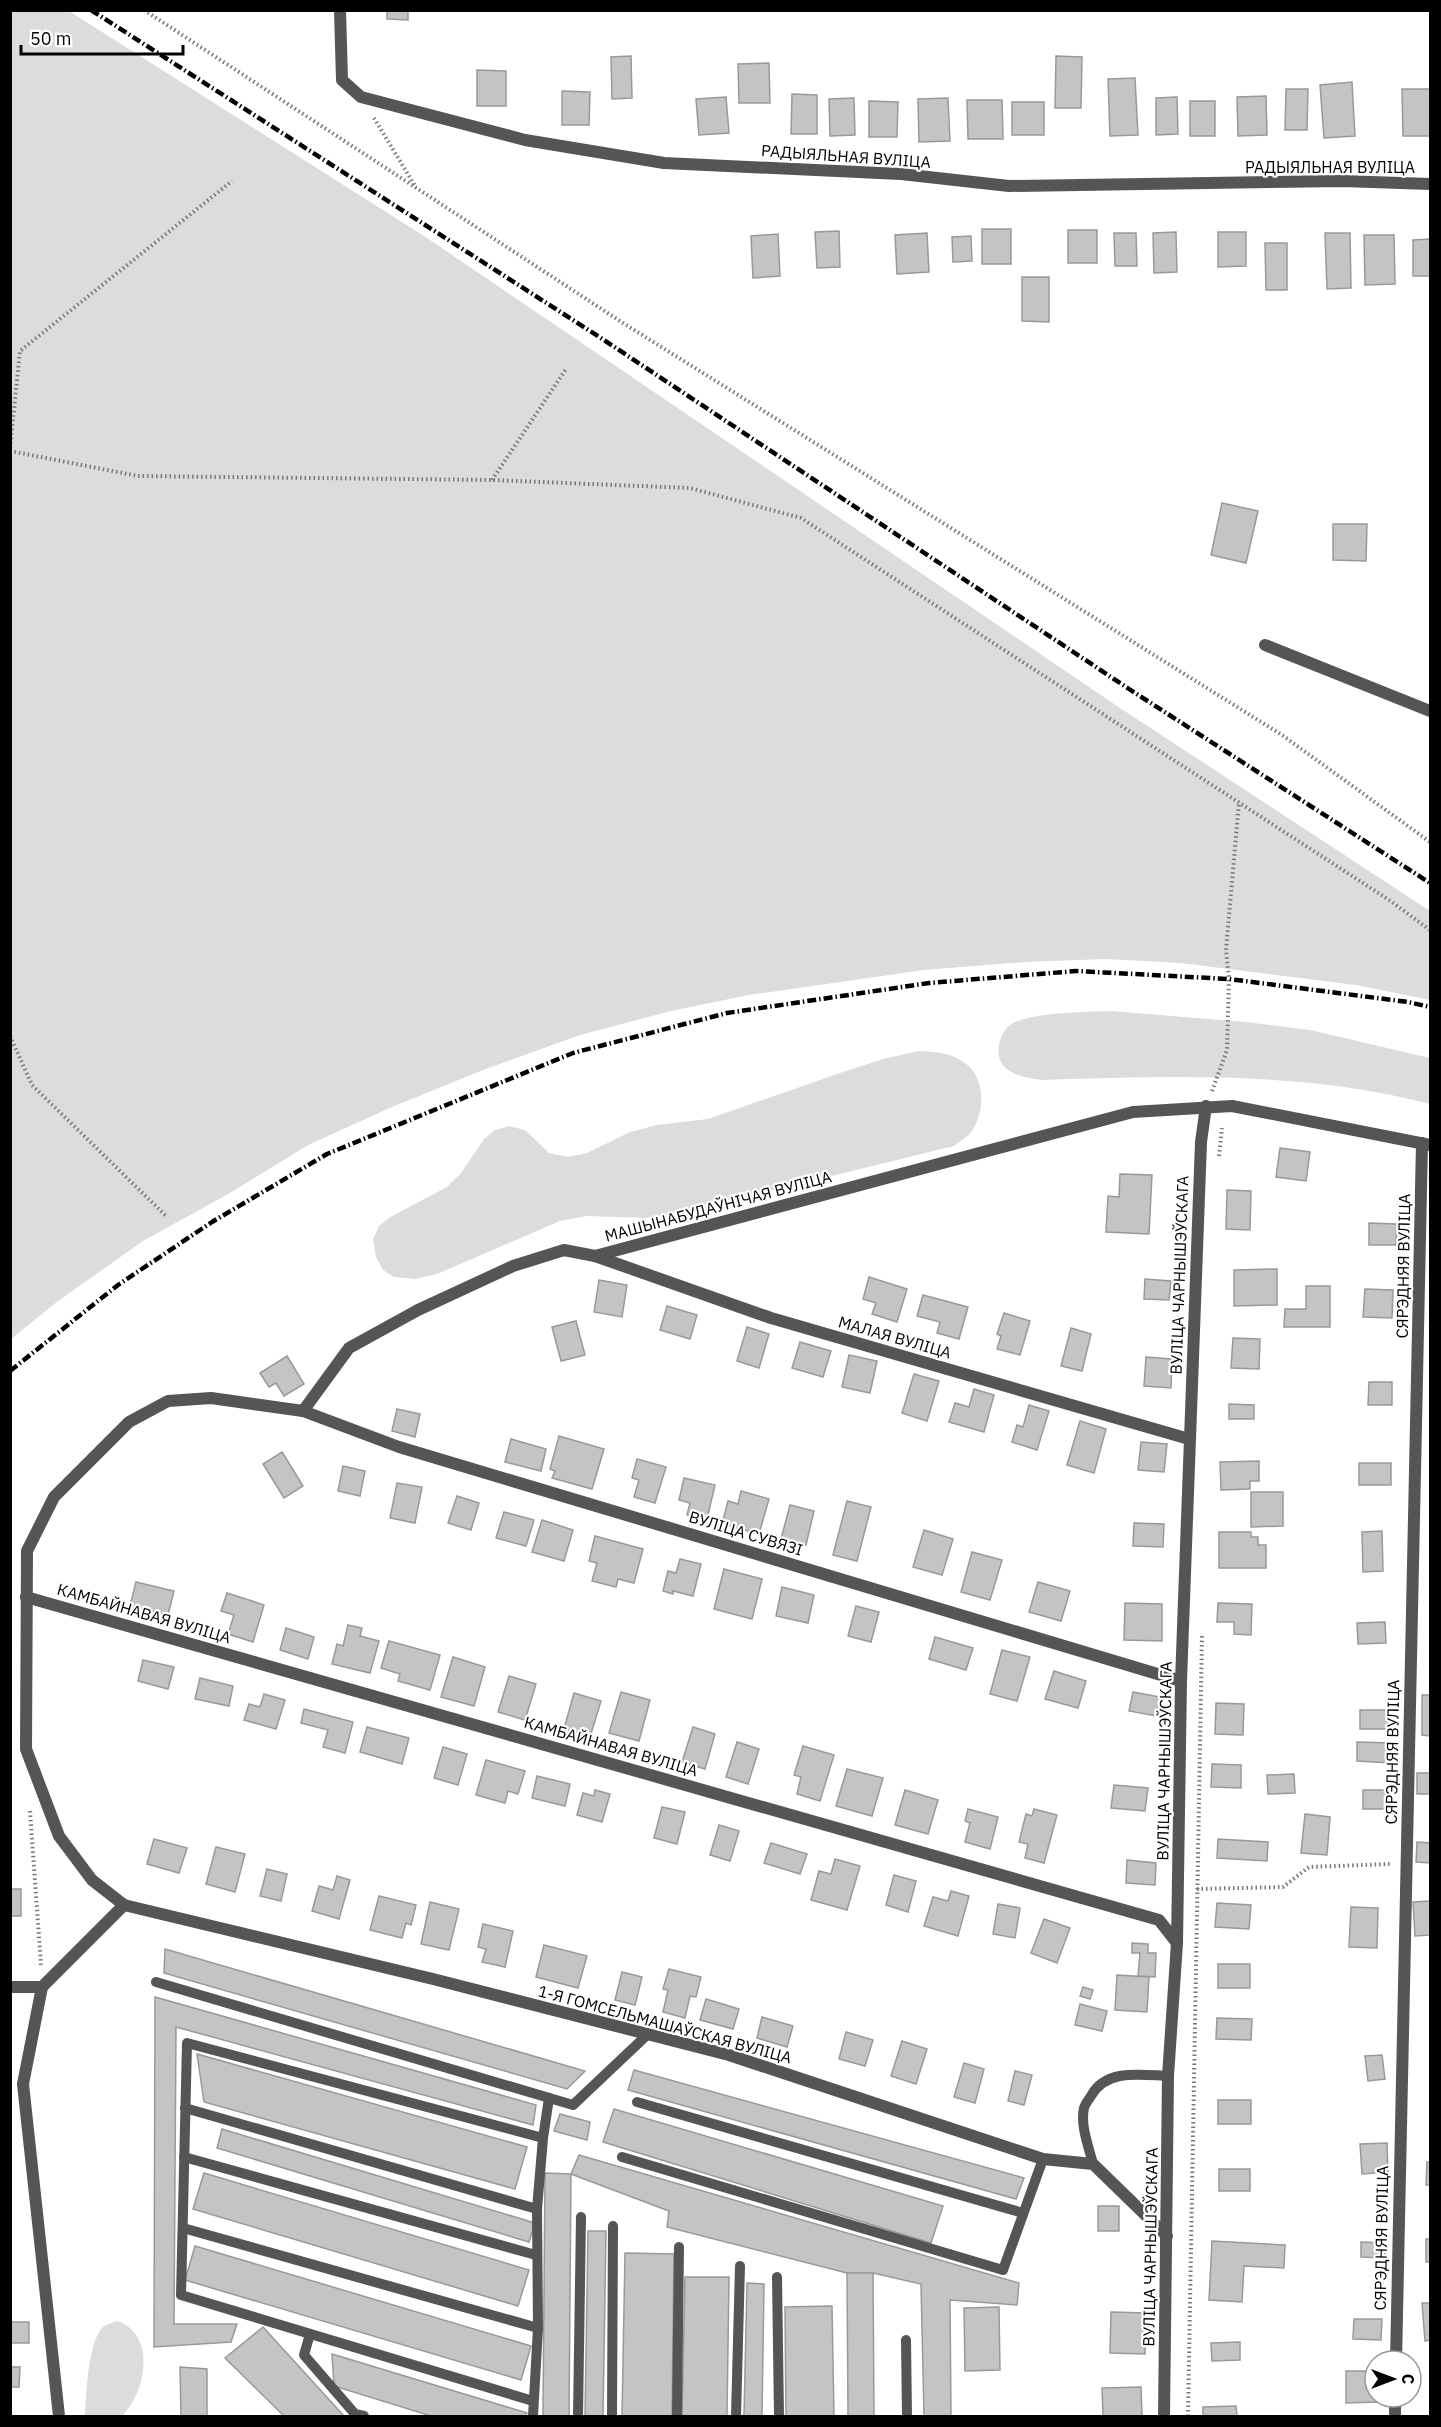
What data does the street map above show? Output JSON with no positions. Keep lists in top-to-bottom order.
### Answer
{
  "streets": {
    "street": [
      "РАДЫЯЛЬНАЯ ВУЛІЦА",
      "МАШЫНАБУДАЎНІЧАЯ ВУЛІЦА",
      "СЯРЭДНЯЯ ВУЛІЦА",
      "ВУЛІЦА ЧАРНЫШЭЎСКАГА",
      "МАЛАЯ ВУЛІЦА",
      "ВУЛІЦА СУВЯЗІ",
      "КАМБАЙНАВАЯ ВУЛІЦА",
      "1-Я ГОМСЕЛЬМАШАЎСКАЯ ВУЛІЦА"
    ]
  },
  "crossings": [
    ["МАШЫНАБУДАЎНІЧАЯ ВУЛІЦА", "СЯРЭДНЯЯ ВУЛІЦА"],
    ["МАШЫНАБУДАЎНІЧАЯ ВУЛІЦА", "ВУЛІЦА ЧАРНЫШЭЎСКАГА"],
    ["МАШЫНАБУДАЎНІЧАЯ ВУЛІЦА", "МАЛАЯ ВУЛІЦА"],
    ["МАШЫНАБУДАЎНІЧАЯ ВУЛІЦА", "ВУЛІЦА СУВЯЗІ"],
    ["ВУЛІЦА ЧАРНЫШЭЎСКАГА", "МАЛАЯ ВУЛІЦА"],
    ["ВУЛІЦА ЧАРНЫШЭЎСКАГА", "ВУЛІЦА СУВЯЗІ"],
    ["ВУЛІЦА ЧАРНЫШЭЎСКАГА", "КАМБАЙНАВАЯ ВУЛІЦА"]
  ],
  "scale_bar": "50 m",
  "north": "right"
}
